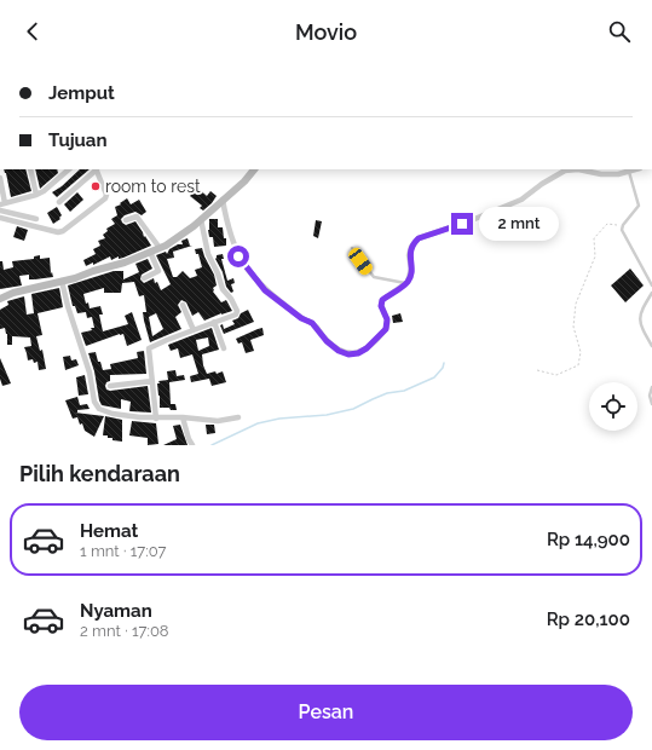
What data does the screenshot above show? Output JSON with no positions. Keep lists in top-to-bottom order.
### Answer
{
  "places": ["room to rest"],
  "page": {
    "header": "Movio",
    "banner": ["Jemput", "Tujuan"],
    "bubble": "2 mnt",
    "heading": "Pilih kendaraan",
    "list": [
      {
        "name": "Hemat",
        "note": "1 mnt · 17:07",
        "value": "Rp 14,900"
      },
      {
        "name": "Nyaman",
        "note": "2 mnt · 17:08",
        "value": "Rp 20,100"
      }
    ],
    "buttons": "Pesan"
  }
}
